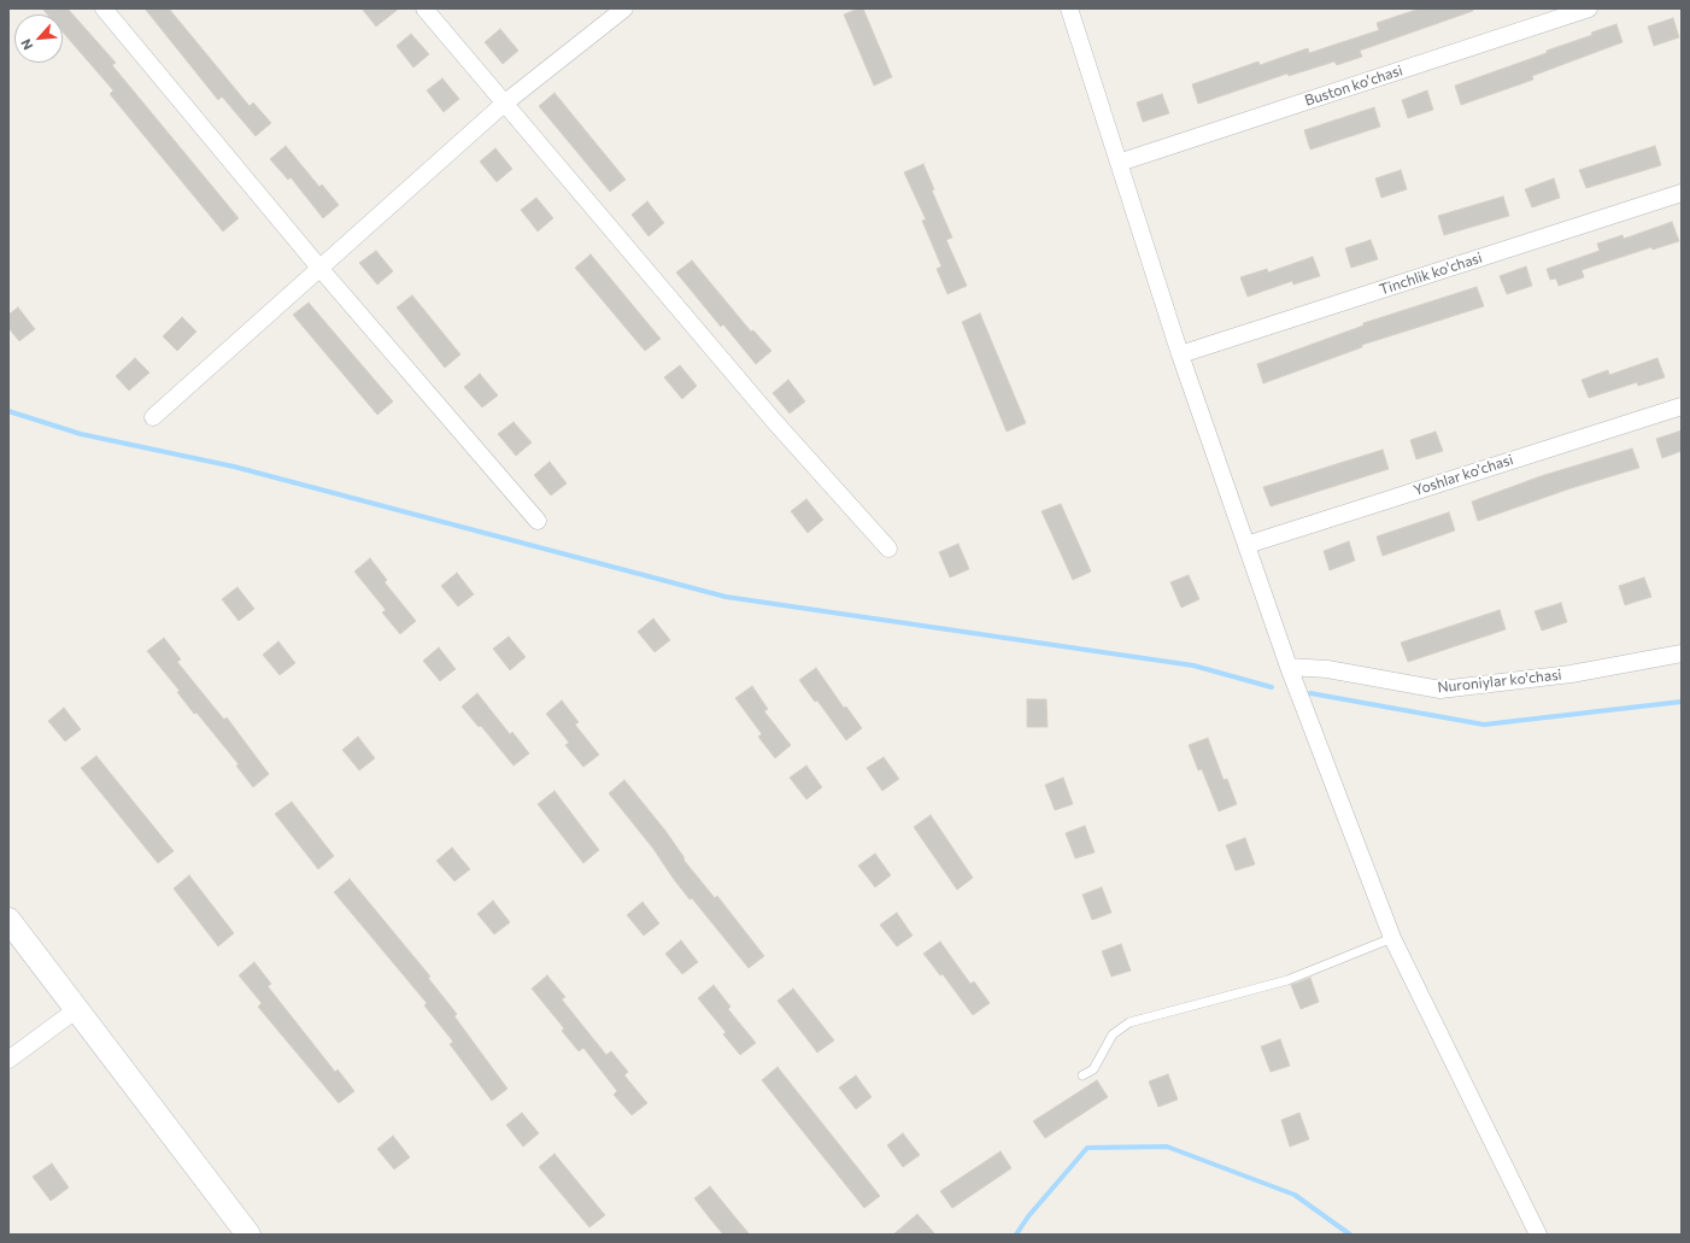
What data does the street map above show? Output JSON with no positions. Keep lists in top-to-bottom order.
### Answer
{
  "streets": {
    "street": [
      "Buston ko'chasi",
      "Tinchlik ko'chasi",
      "Yoshlar ko'chasi",
      "Nuroniylar ko'chasi"
    ]
  },
  "north": "bottom left"
}
